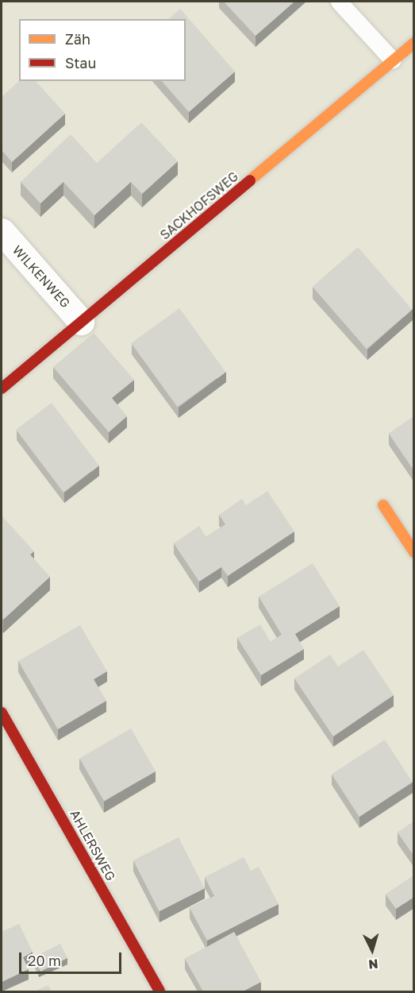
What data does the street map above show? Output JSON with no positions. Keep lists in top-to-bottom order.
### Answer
{
  "streets": {
    "street": ["SACKHOFSWEG", "WILKENWEG", "AHLERSWEG"]
  },
  "crossings": [
    ["SACKHOFSWEG", "WILKENWEG"]
  ],
  "legend": ["Zäh", "Stau"],
  "scale_bar": "20 m",
  "north": "bottom"
}
